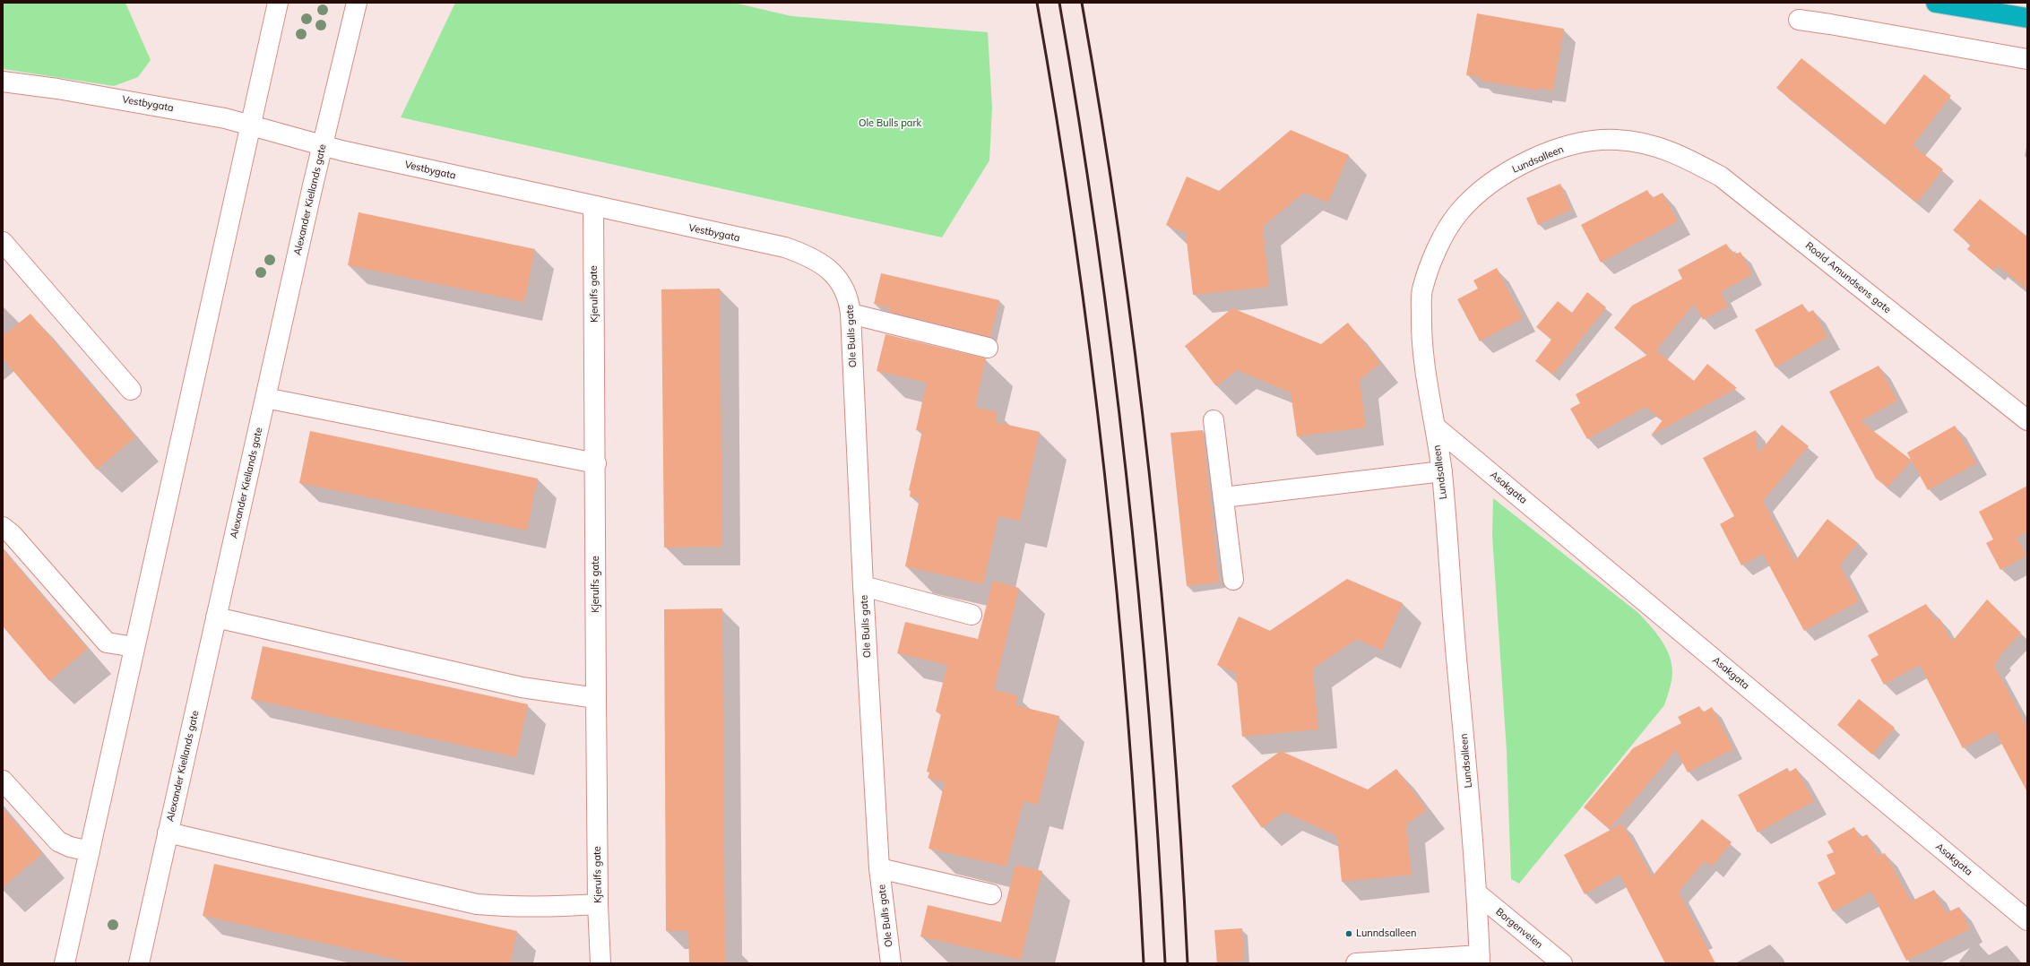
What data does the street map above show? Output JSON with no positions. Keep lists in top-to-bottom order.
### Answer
{
  "streets": {
    "street": [
      "Vestbygata",
      "Lundsalleen",
      "Alexander Kiellands gate",
      "Roald Amundsens gate",
      "Kjerulfs gate",
      "Ole Bulls gate",
      "Asakgata",
      "Borgenveien"
    ]
  },
  "crossings": [
    ["Vestbygata", "Alexander Kiellands gate"],
    ["Vestbygata", "Kjerulfs gate"],
    ["Vestbygata", "Ole Bulls gate"],
    ["Lundsalleen", "Roald Amundsens gate"],
    ["Lundsalleen", "Asakgata"],
    ["Lundsalleen", "Borgenveien"]
  ],
  "parks": ["Ole Bulls park"],
  "places": ["Lunndsalleen"]
}
